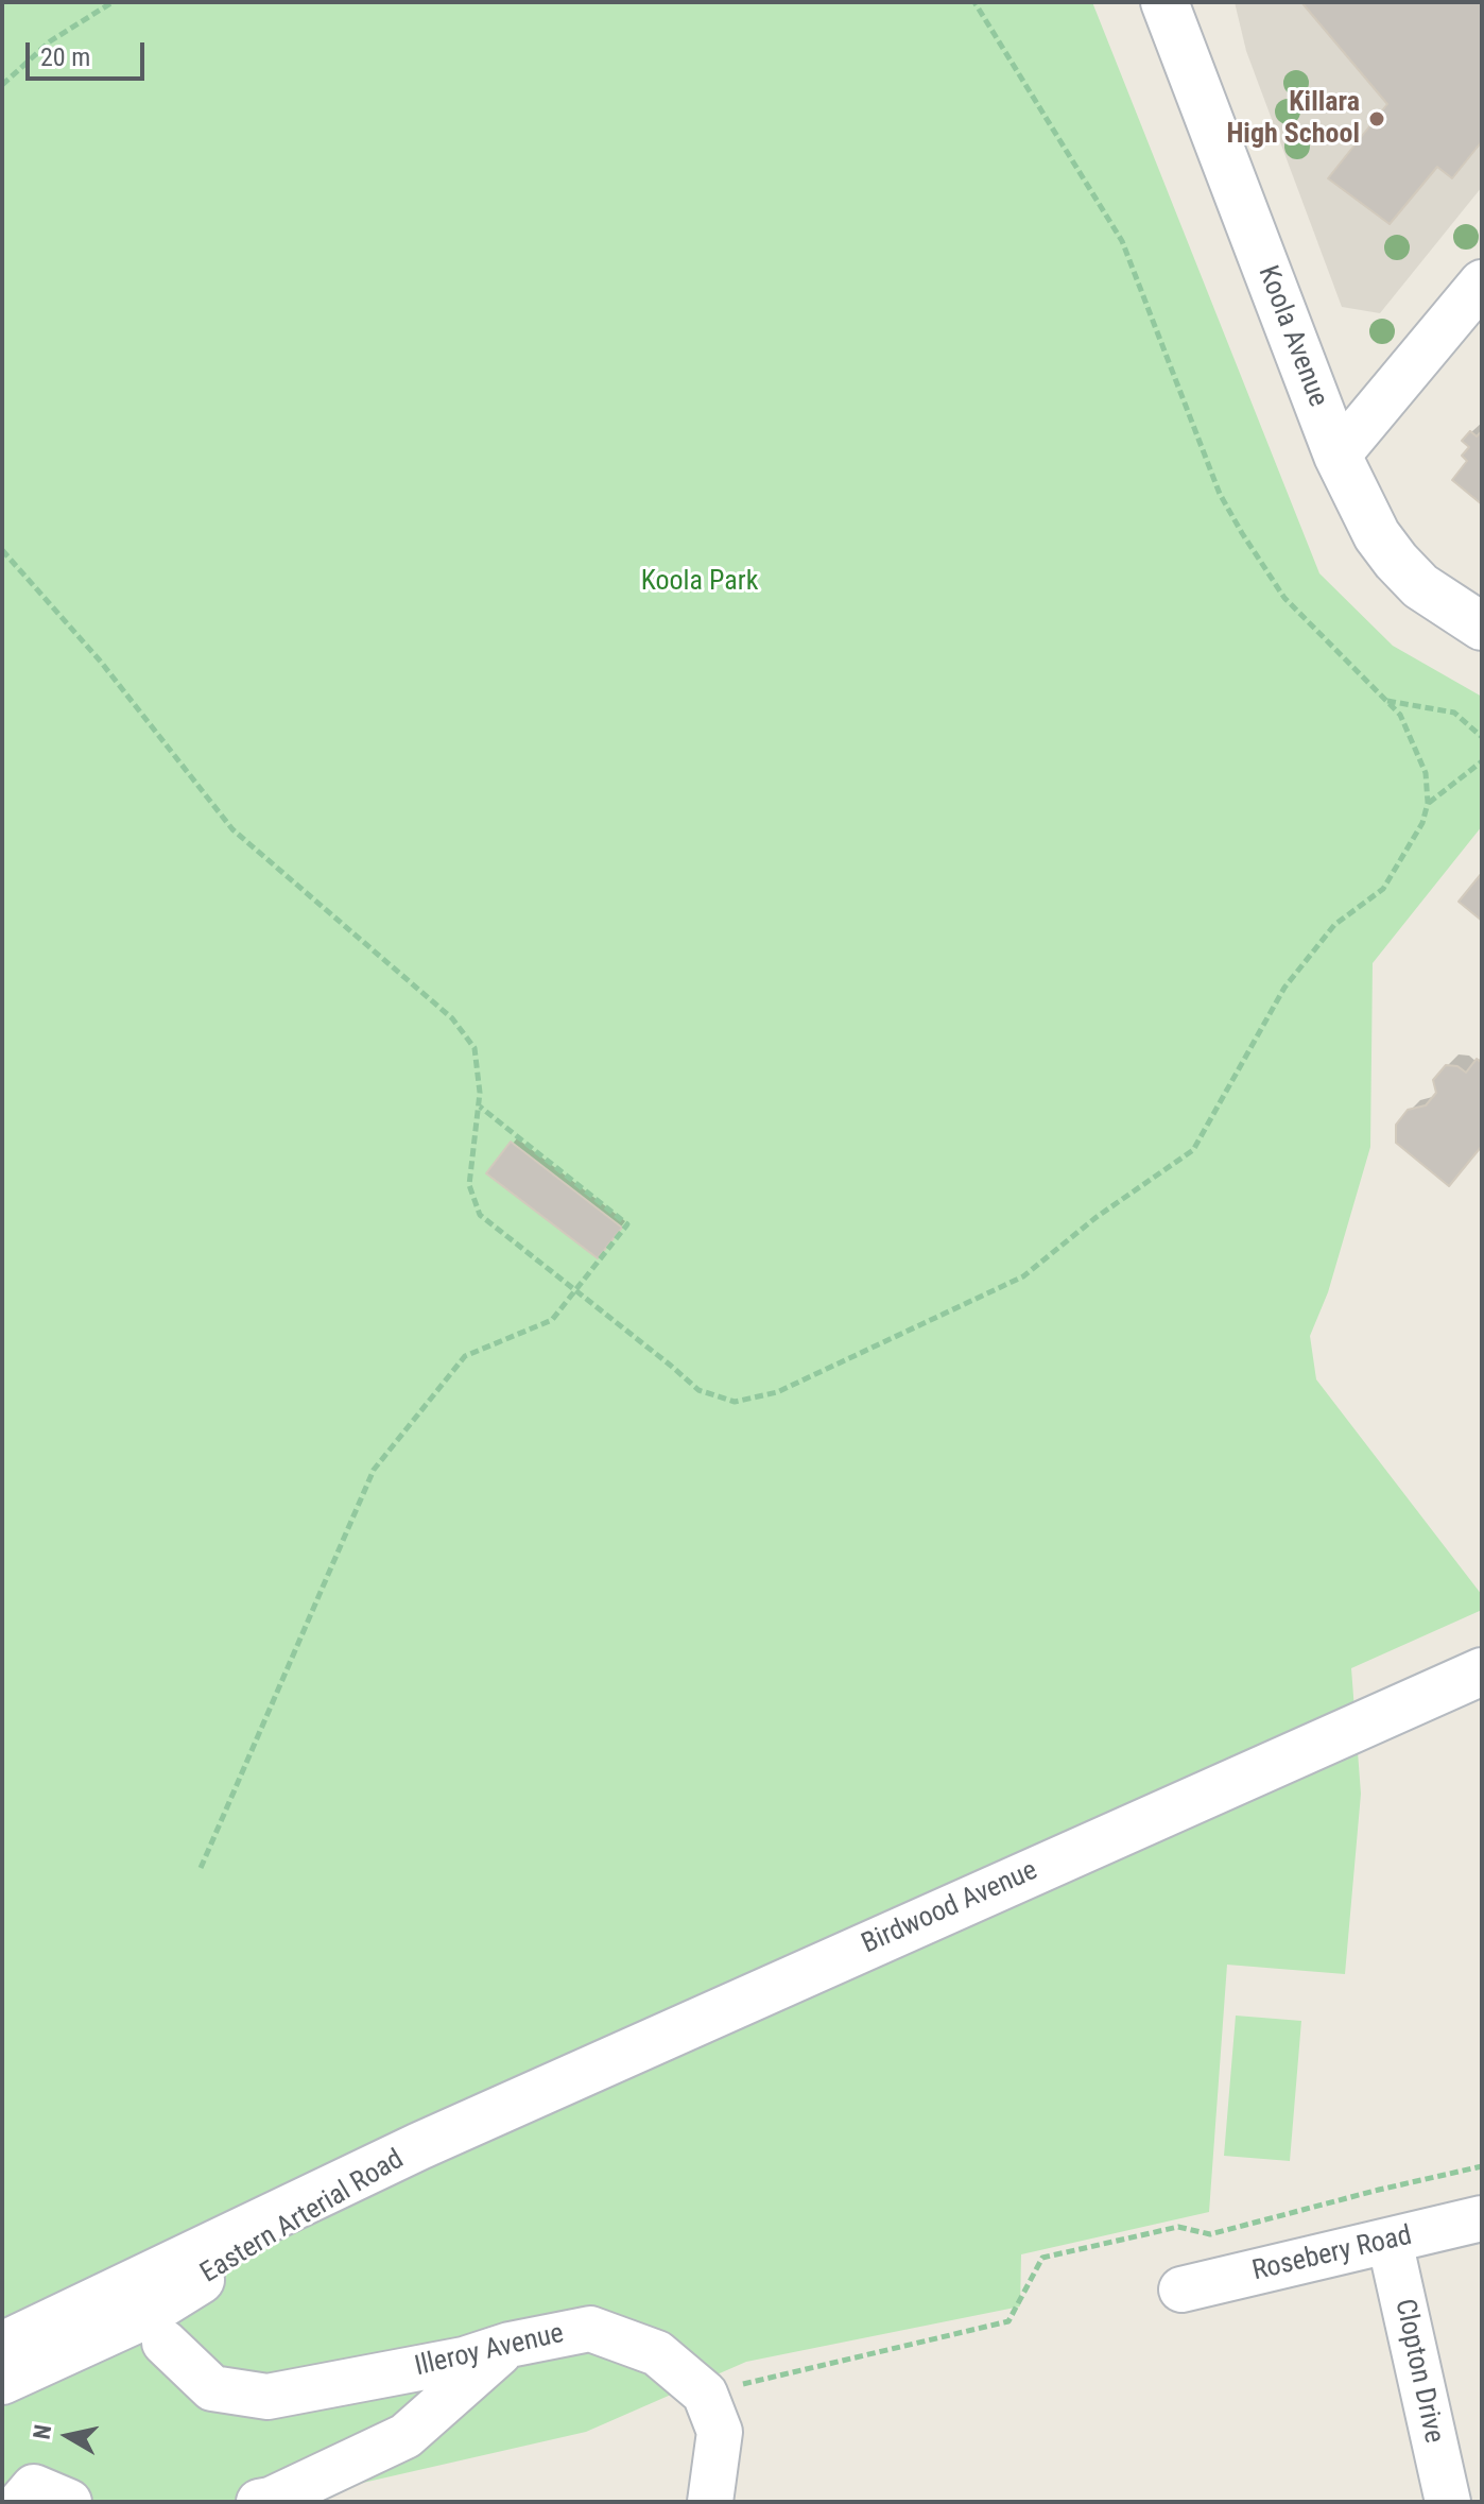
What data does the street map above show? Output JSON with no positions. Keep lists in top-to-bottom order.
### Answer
{
  "streets": {
    "main road": ["Koola Avenue", "Birdwood Avenue", "Eastern Arterial Road"],
    "street": ["Rosebery Road", "Illeroy Avenue", "Clopton Drive"]
  },
  "crossings": [
    ["Birdwood Avenue", "Eastern Arterial Road"],
    ["Rosebery Road", "Clopton Drive"]
  ],
  "parks": ["Koola Park"],
  "places": ["Killara High School"],
  "scale_bar": "20 m",
  "north": "left"
}
